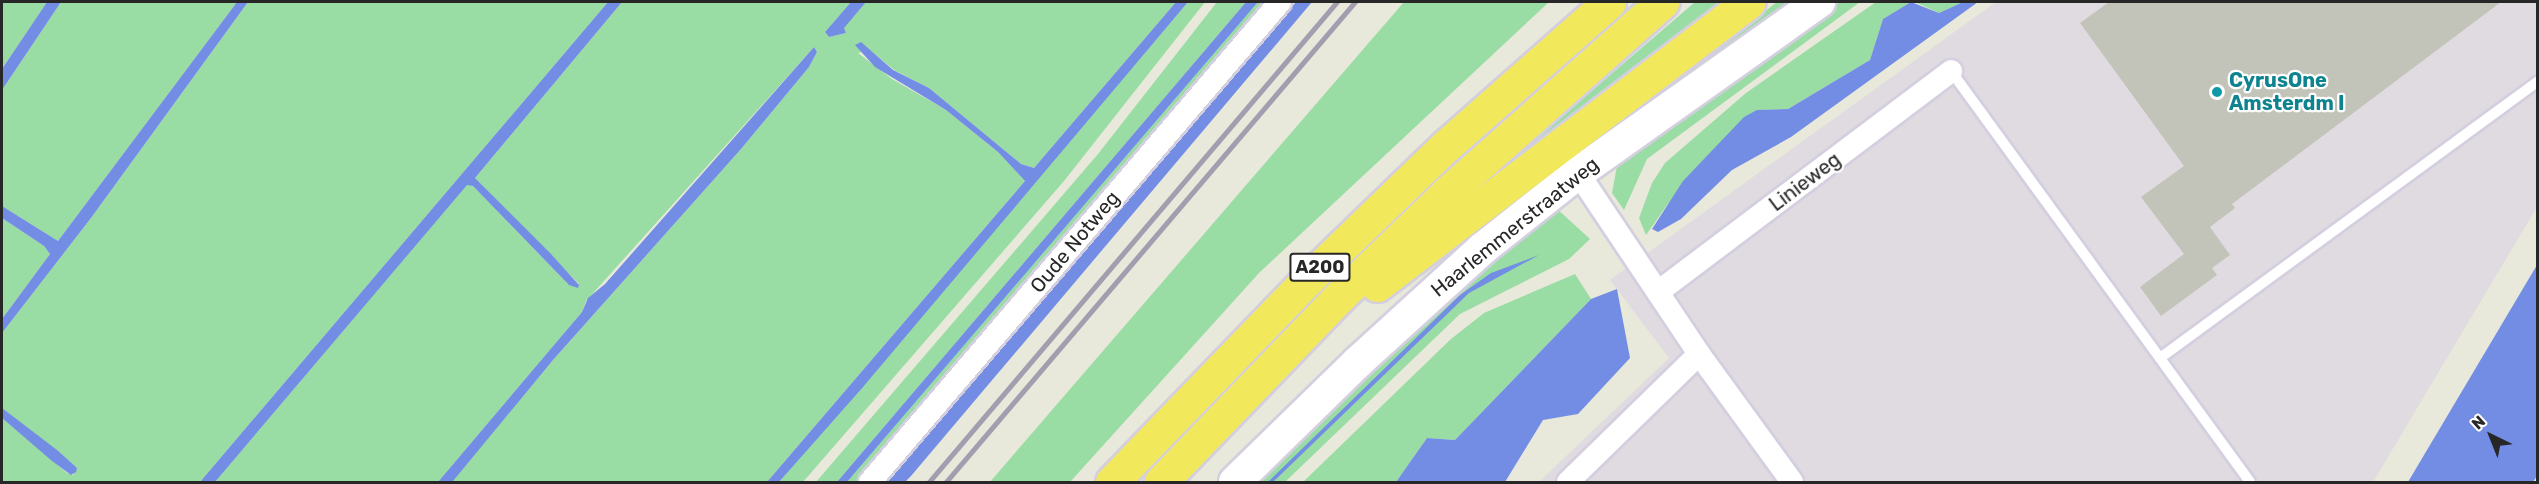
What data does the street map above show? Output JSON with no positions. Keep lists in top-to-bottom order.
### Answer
{
  "streets": {
    "highway": ["A200"],
    "main road": ["Haarlemmerstraatweg"],
    "street": ["Linieweg", "Oude Notweg"]
  },
  "places": ["CyrusOne Amsterdm I"],
  "north": "top left"
}
